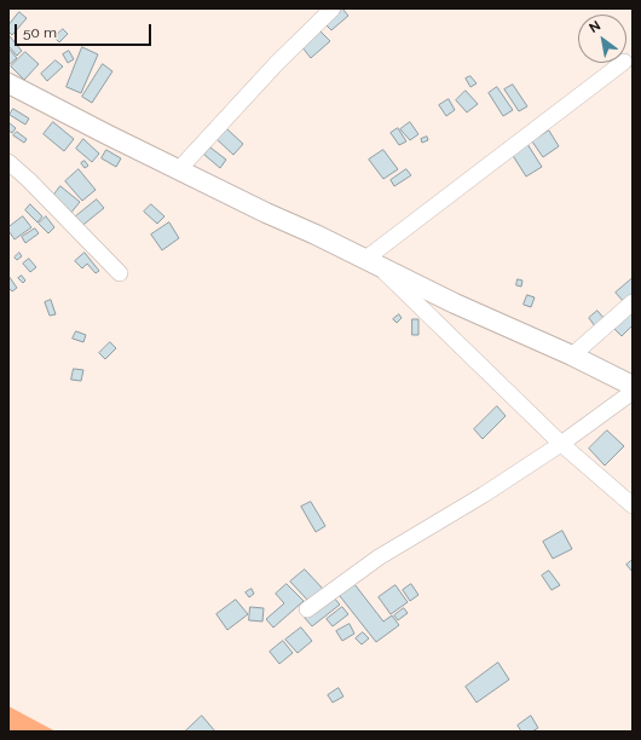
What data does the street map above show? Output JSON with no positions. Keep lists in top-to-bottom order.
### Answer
{
  "scale_bar": "50 m",
  "north": "top left"
}
